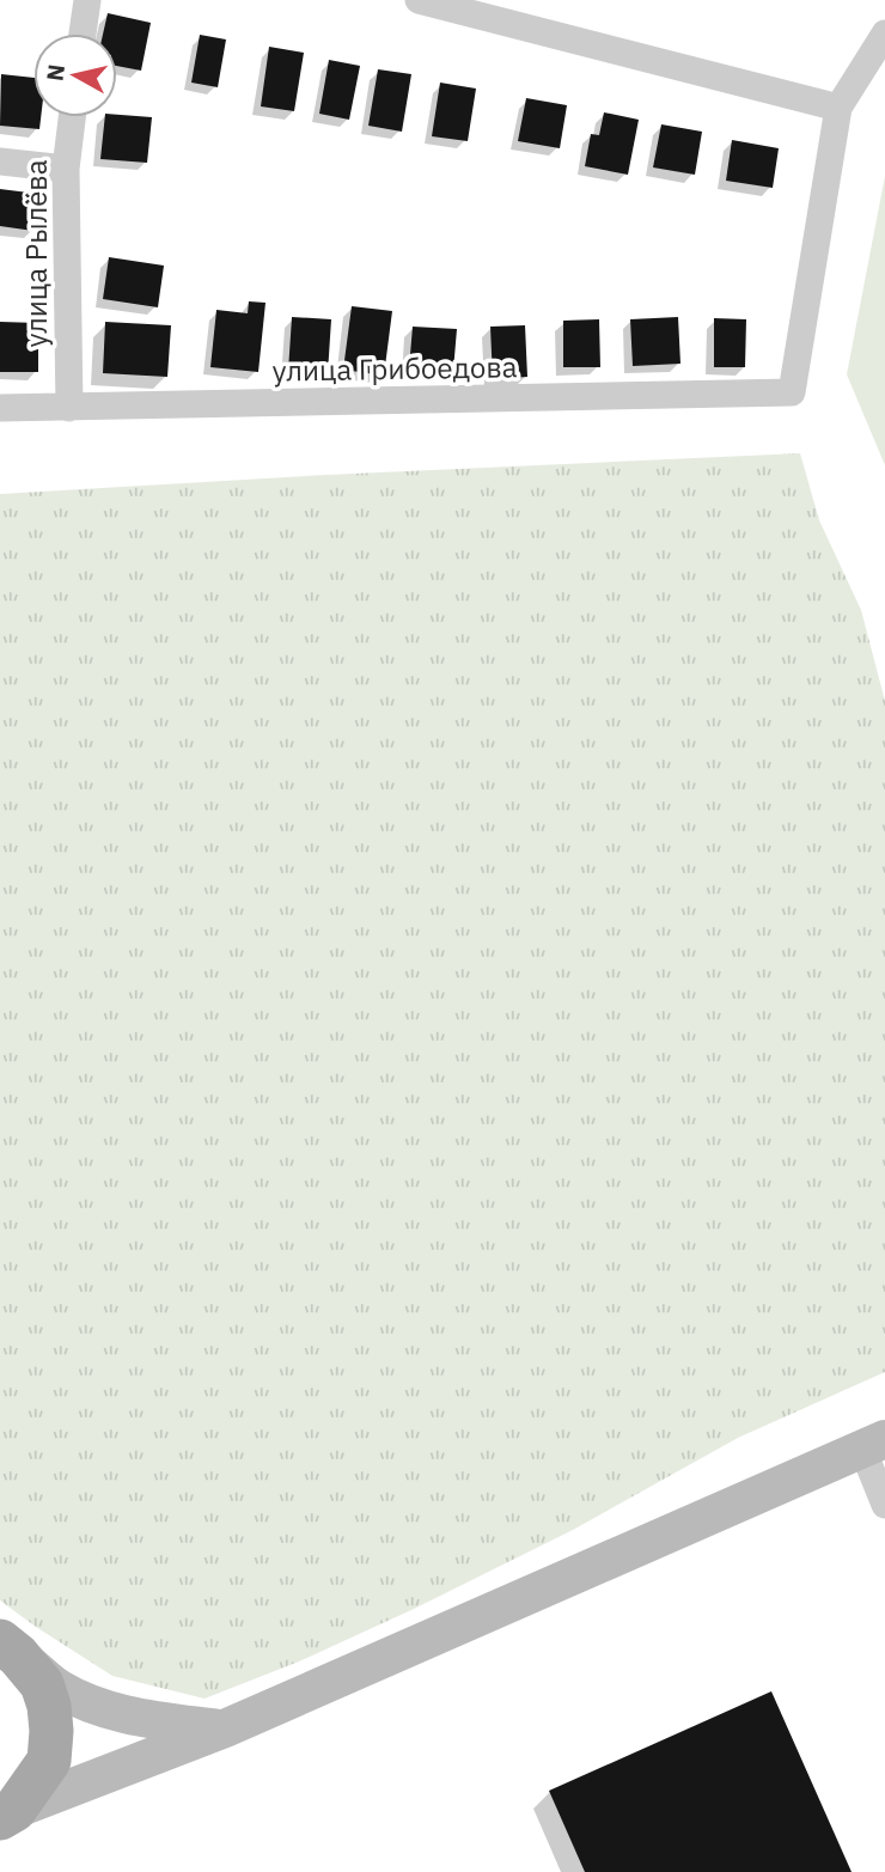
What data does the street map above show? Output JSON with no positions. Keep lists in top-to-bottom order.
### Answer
{
  "streets": {
    "street": ["улица Рылёва", "улица Грибоедова"]
  },
  "crossings": [
    ["улица Рылёва", "улица Грибоедова"]
  ],
  "north": "left"
}
